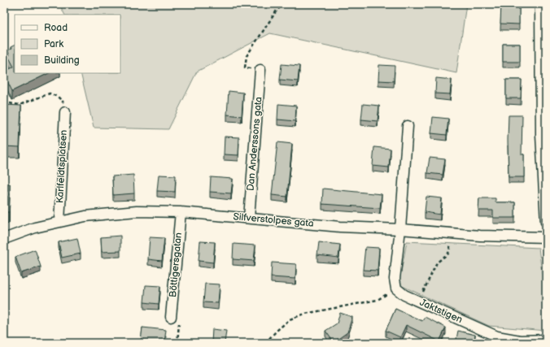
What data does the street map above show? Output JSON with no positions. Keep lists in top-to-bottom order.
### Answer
{
  "streets": {
    "street": [
      "Dan Anderssons gata",
      "Karlfeldtsplatsen",
      "Silfverstolpes gata",
      "Böttigersgatan",
      "Jaktstigen"
    ]
  },
  "crossings": [
    ["Dan Anderssons gata", "Silfverstolpes gata"],
    ["Karlfeldtsplatsen", "Silfverstolpes gata"],
    ["Silfverstolpes gata", "Böttigersgatan"]
  ],
  "legend": ["Road", "Park", "Building"]
}
